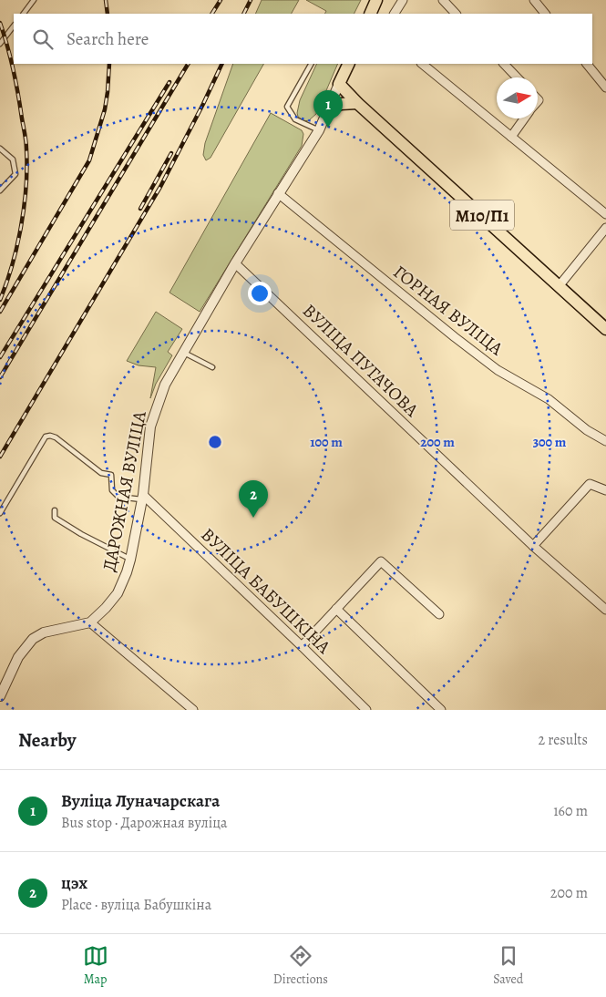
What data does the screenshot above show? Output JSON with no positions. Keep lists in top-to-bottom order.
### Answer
{
  "streets": {
    "main road": ["М10/П1"],
    "street": [
      "ГОРНАЯ ВУЛІЦА",
      "ВУЛІЦА ПУГАЧОВА",
      "ДАРОЖНАЯ ВУЛІЦА",
      "ВУЛІЦА БАБУШКІНА"
    ]
  },
  "crossings": [
    ["М10/П1", "ДАРОЖНАЯ ВУЛІЦА"],
    ["ГОРНАЯ ВУЛІЦА", "ДАРОЖНАЯ ВУЛІЦА"],
    ["ВУЛІЦА ПУГАЧОВА", "ДАРОЖНАЯ ВУЛІЦА"],
    ["ДАРОЖНАЯ ВУЛІЦА", "ВУЛІЦА БАБУШКІНА"]
  ],
  "north": "right",
  "page": {
    "search": "Search here",
    "pins": ["1", "2"],
    "heading": ["Nearby", "2 results"],
    "list": [
      {
        "mark": "1",
        "name": "Вуліца Луначарскага",
        "note": "Bus stop · Дарожная вуліца",
        "value": "160 m"
      },
      {
        "mark": "2",
        "name": "цэх",
        "note": "Place · вуліца Бабушкіна",
        "value": "200 m"
      }
    ],
    "nav": ["Map", "Directions", "Saved"]
  },
  "rings": ["100 m", "200 m", "300 m"]
}
